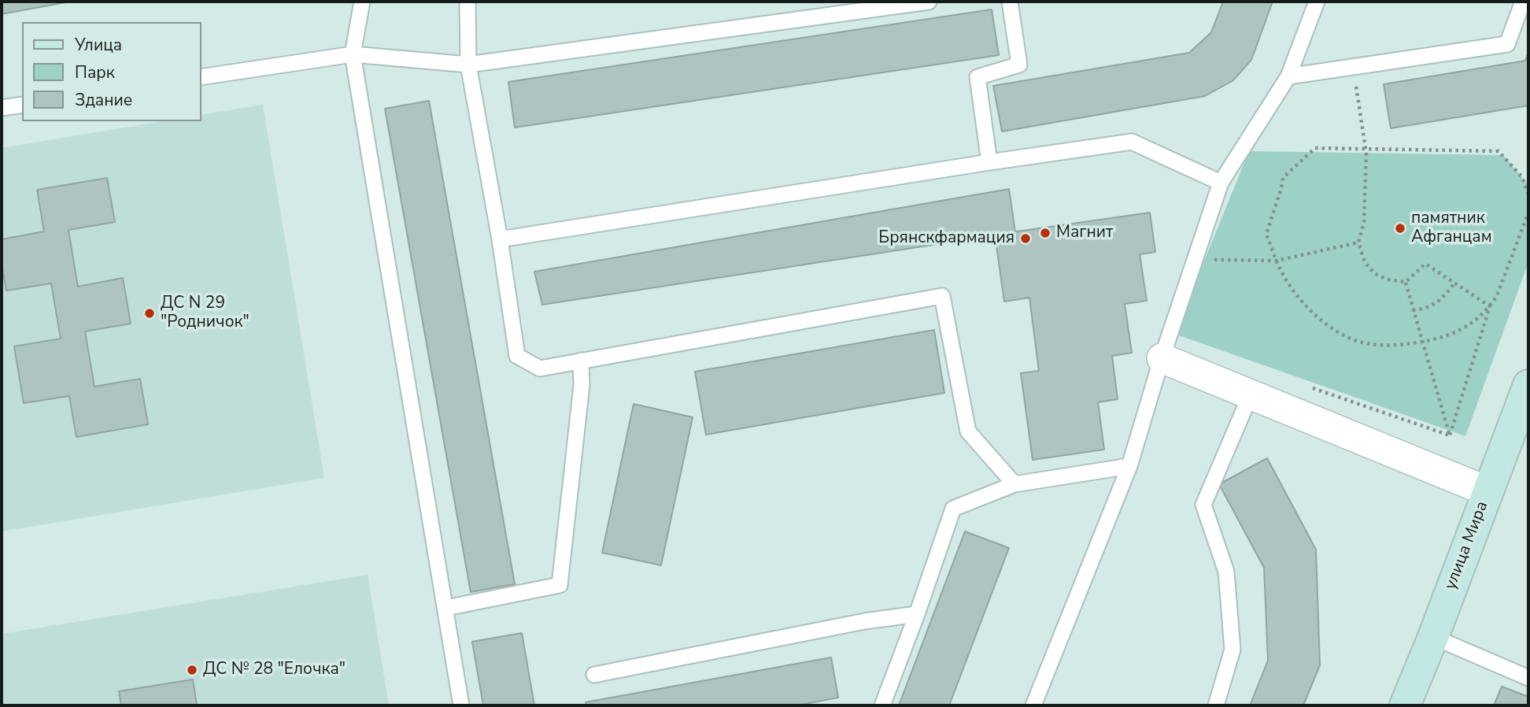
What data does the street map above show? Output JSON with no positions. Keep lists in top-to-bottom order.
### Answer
{
  "streets": {
    "main road": ["улица Мира"]
  },
  "places": [
    "памятник Афганцам",
    "Магнит",
    "Брянскфармация",
    "ДС N 29 \"Родничок\"",
    "ДС № 28 \"Елочка\""
  ],
  "legend": ["Улица", "Парк", "Здание"]
}
